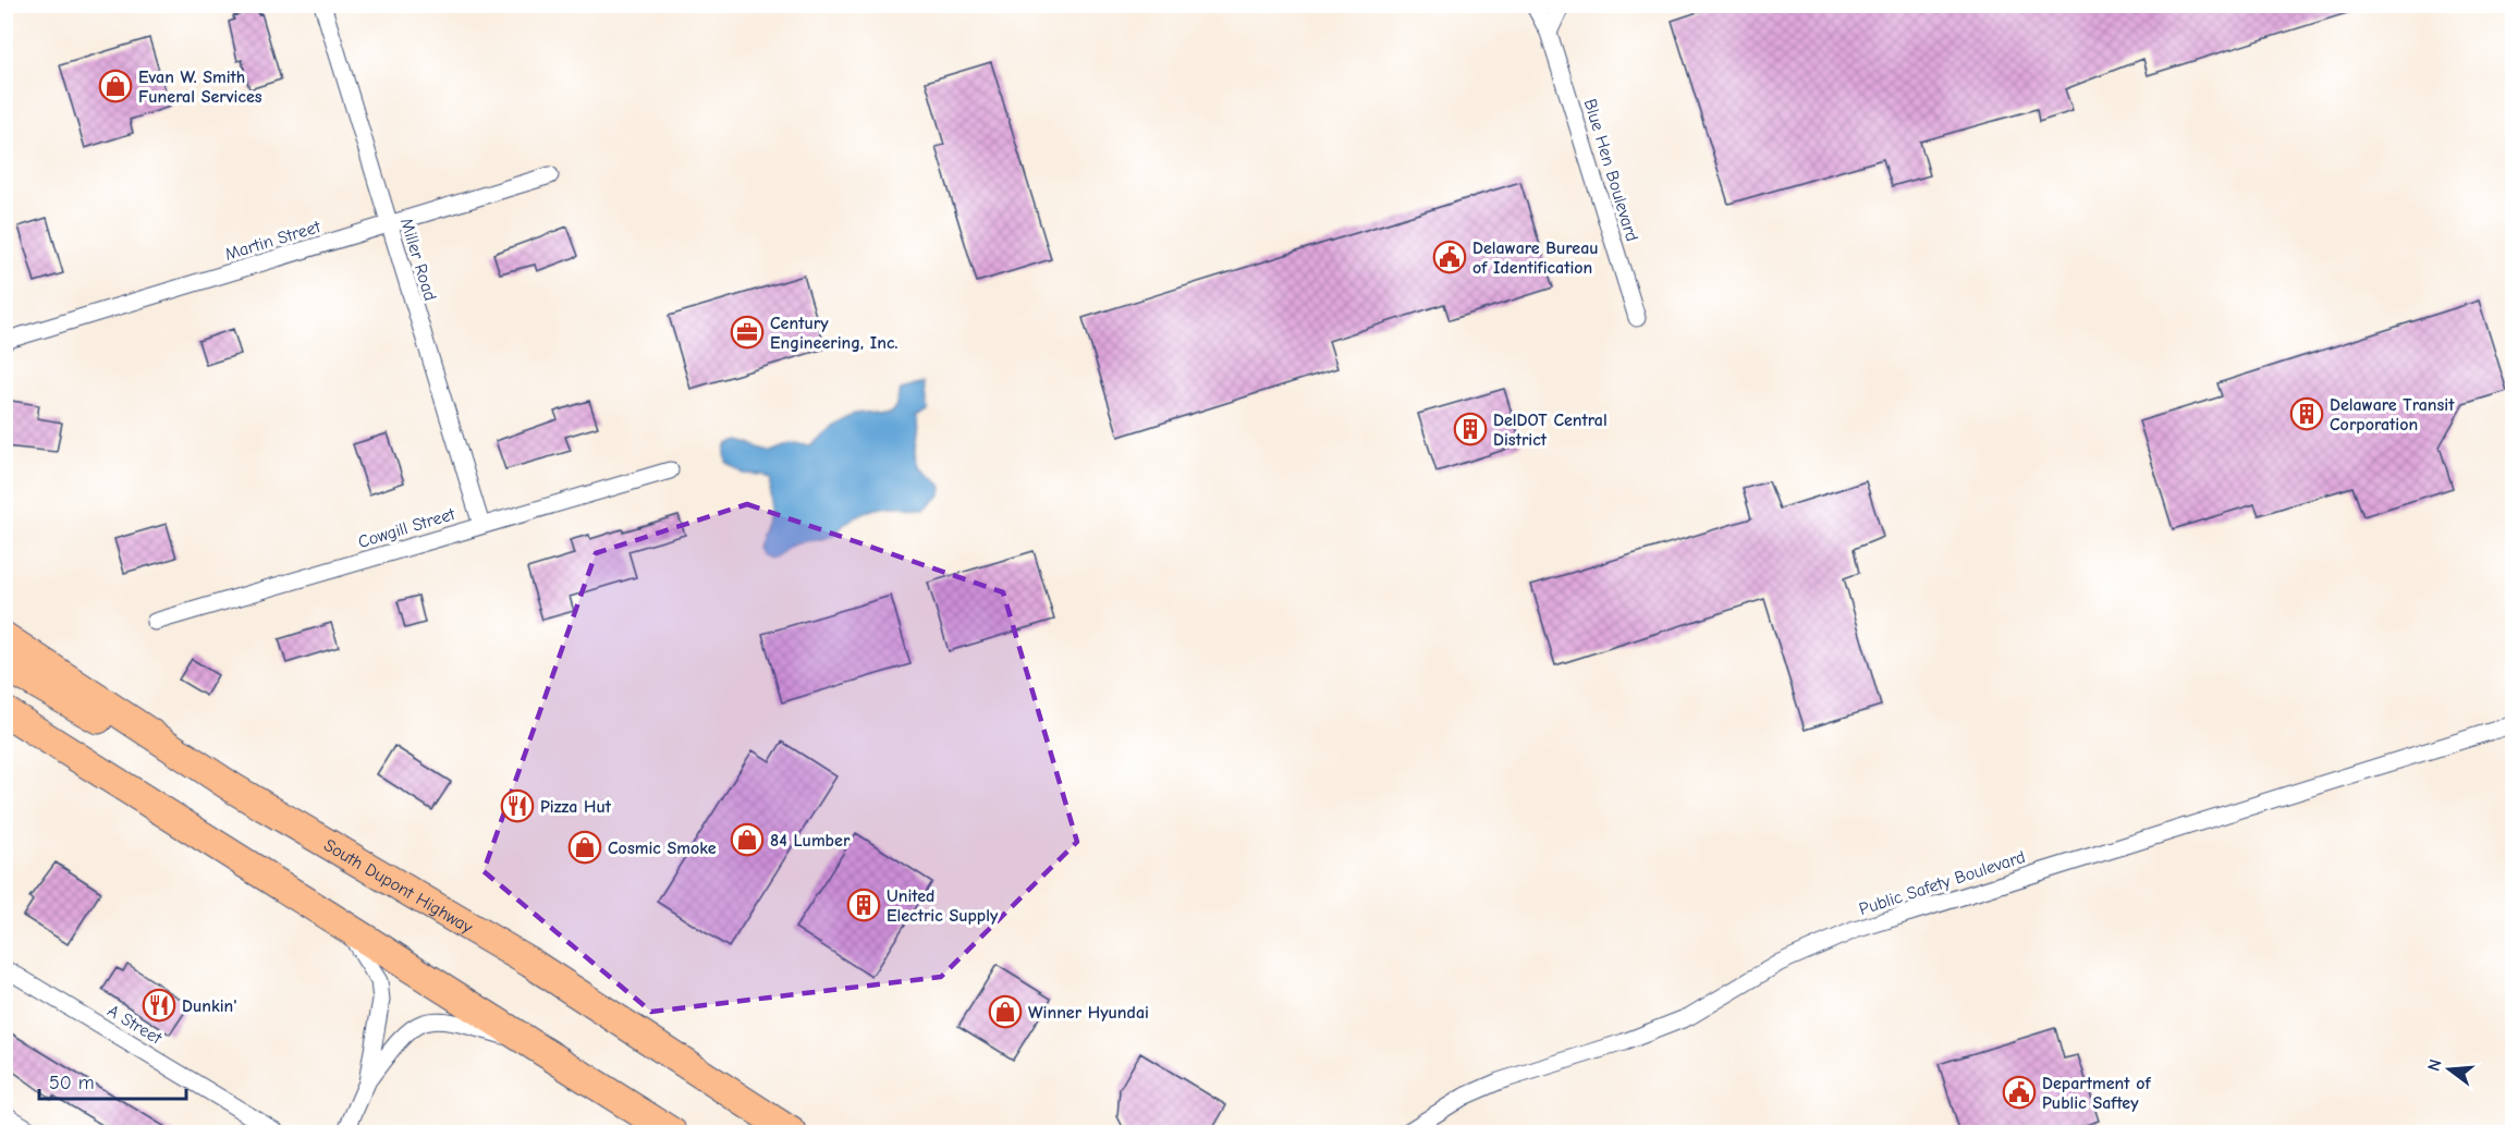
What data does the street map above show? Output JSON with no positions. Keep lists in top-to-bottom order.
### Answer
{
  "streets": {
    "highway": ["South Dupont Highway"],
    "street": [
      "Blue Hen Boulevard",
      "Martin Street",
      "Miller Road",
      "Cowgill Street",
      "Public Safety Boulevard",
      "A Street"
    ]
  },
  "crossings": [
    ["Martin Street", "Miller Road"],
    ["Miller Road", "Cowgill Street"]
  ],
  "places": {
    "shop": [
      "Evan W. Smith Funeral Services",
      "84 Lumber",
      "Cosmic Smoke",
      "Winner Hyundai"
    ],
    "public building": ["Delaware Bureau of Identification", "Department of Public Saftey"],
    "office": ["Century Engineering, Inc."],
    "building": ["Delaware Transit Corporation", "DelDOT Central District", "United Electric Supply"],
    "restaurant": ["Pizza Hut", "Dunkin'"]
  },
  "scale_bar": "50 m",
  "north": "left"
}
